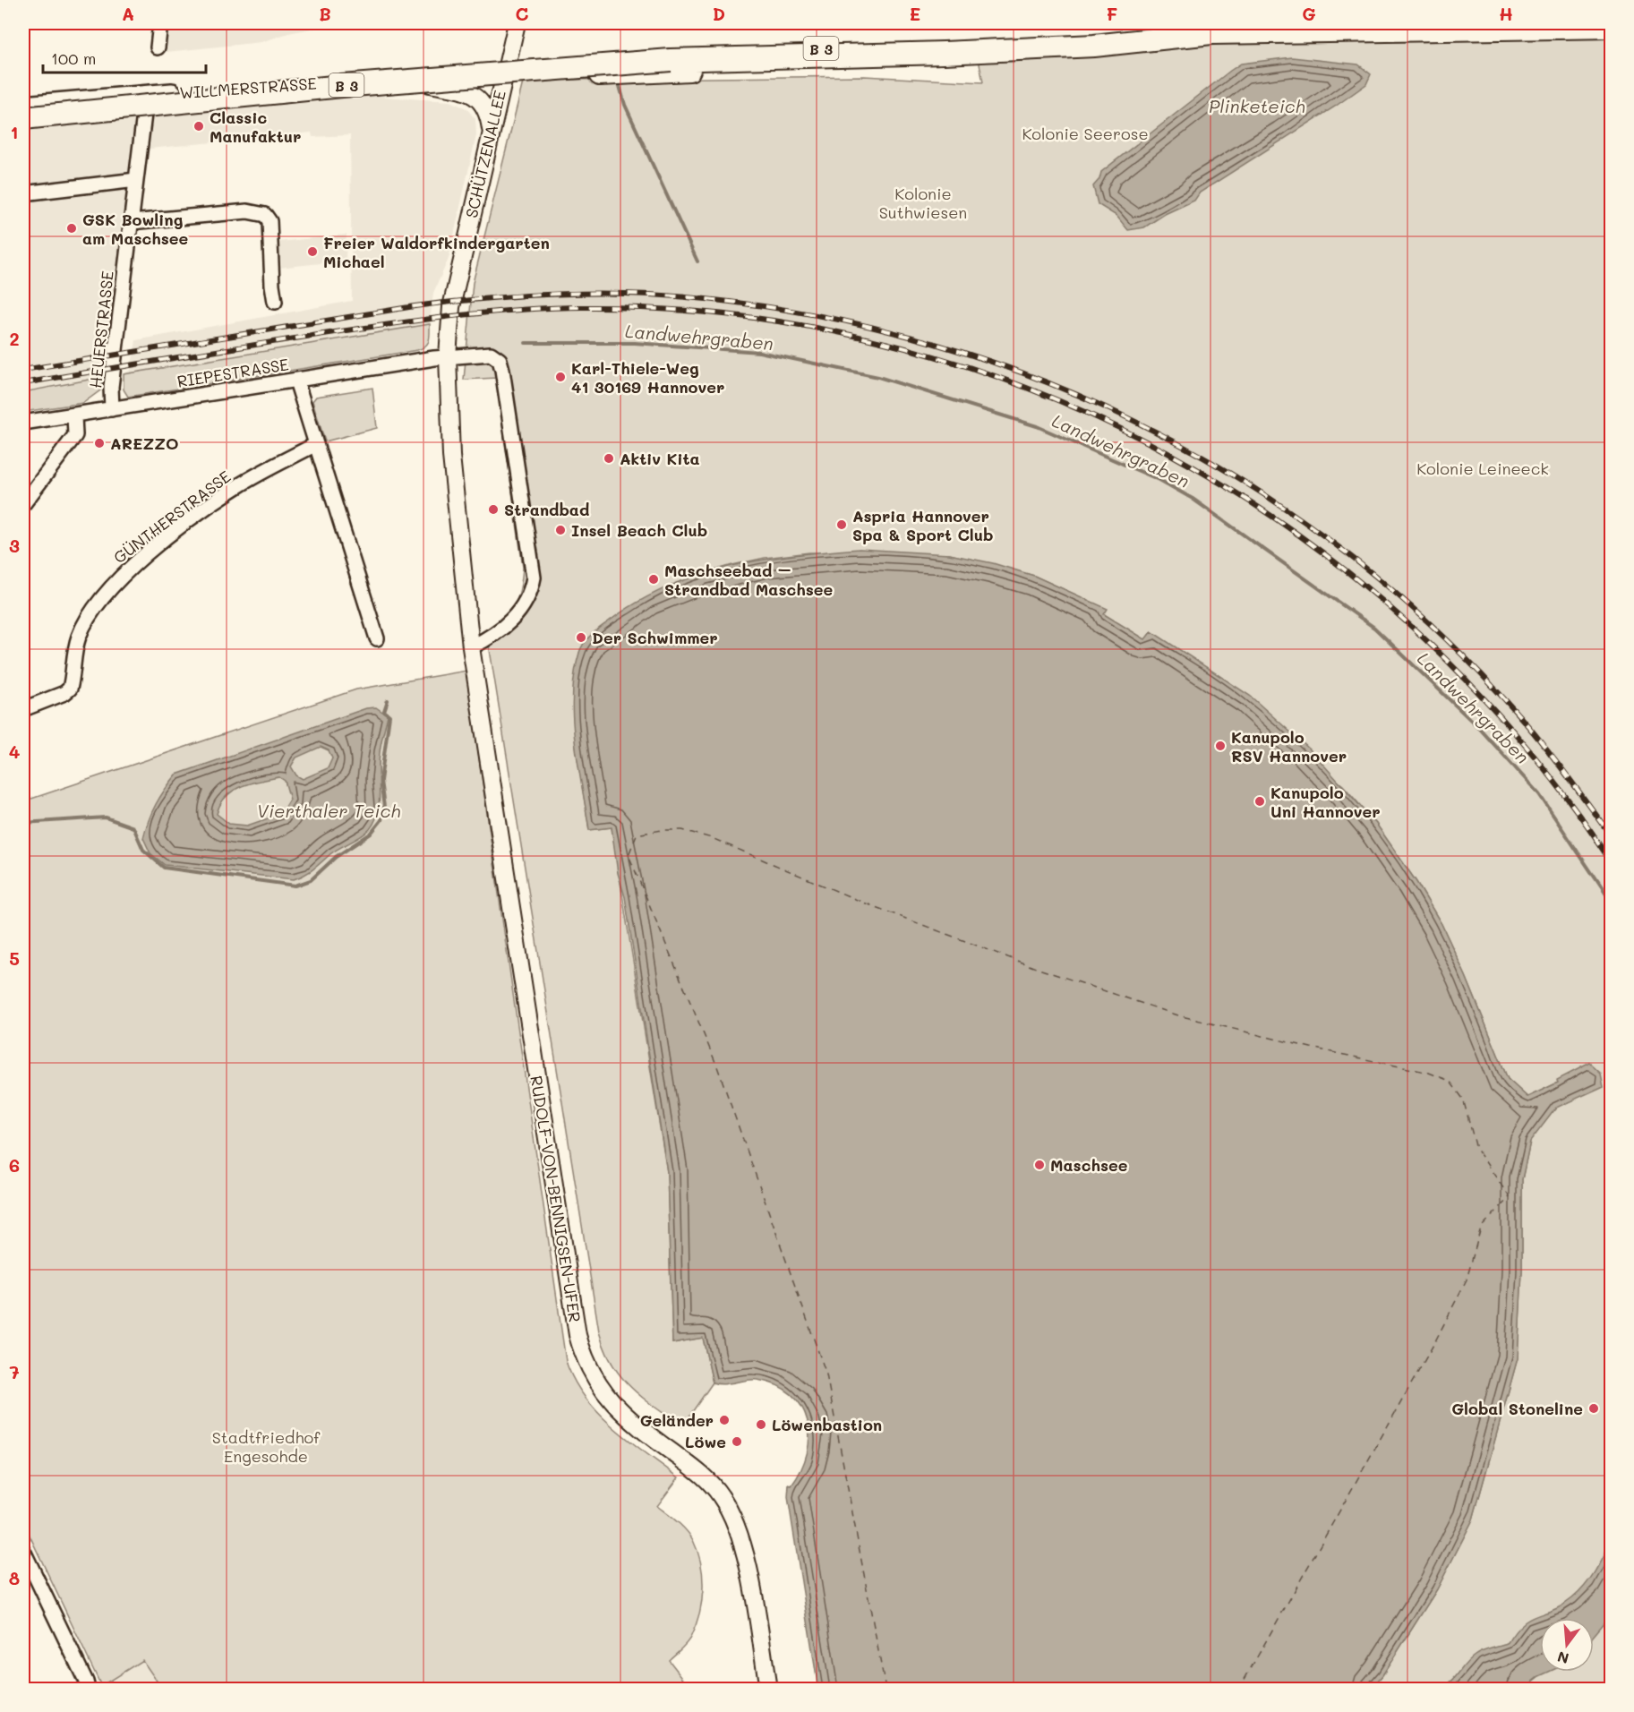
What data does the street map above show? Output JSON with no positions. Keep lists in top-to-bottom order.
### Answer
{
  "streets": {
    "highway": ["B 3"],
    "main road": ["WILLMERSTRASSE"],
    "street": [
      "SCHÜTZENALLEE",
      "HEUERSTRASSE",
      "RIEPESTRASSE",
      "GÜNTHERSTRASSE",
      "RUDOLF-VON-BENNIGSEN-UFER"
    ]
  },
  "crossings": [
    ["WILLMERSTRASSE", "SCHÜTZENALLEE"],
    ["WILLMERSTRASSE", "HEUERSTRASSE"],
    ["SCHÜTZENALLEE", "RUDOLF-VON-BENNIGSEN-UFER"],
    ["HEUERSTRASSE", "RIEPESTRASSE"],
    ["RIEPESTRASSE", "RUDOLF-VON-BENNIGSEN-UFER"]
  ],
  "water": ["Plinketeich", "Landwehrgraben", "Vierthaler Teich"],
  "parks": [
    "Kolonie Seerose",
    "Kolonie Suthwiesen",
    "Kolonie Leineeck",
    "Stadtfriedhof Engesohde"
  ],
  "places": [
    "Classic Manufaktur",
    "GSK Bowling am Maschsee",
    "Freier Waldorfkindergarten Michael",
    "Karl-Thiele-Weg 41 30169 Hannover",
    "AREZZO",
    "Aktiv Kita",
    "Strandbad",
    "Aspria Hannover Spa & Sport Club",
    "Insel Beach Club",
    "Maschseebad – Strandbad Maschsee",
    "Der Schwimmer",
    "Kanupolo RSV Hannover",
    "Kanupolo Uni Hannover",
    "Maschsee",
    "Global Stoneline",
    "Geländer",
    "Löwenbastion",
    "Löwe"
  ],
  "scale_bar": "100 m",
  "north": "bottom",
  "grid": {
    "columns": [
      "A",
      "B",
      "C",
      "D",
      "E",
      "F",
      "G",
      "H"
    ],
    "rows": [
      "1",
      "2",
      "3",
      "4",
      "5",
      "6",
      "7",
      "8"
    ]
  }
}
